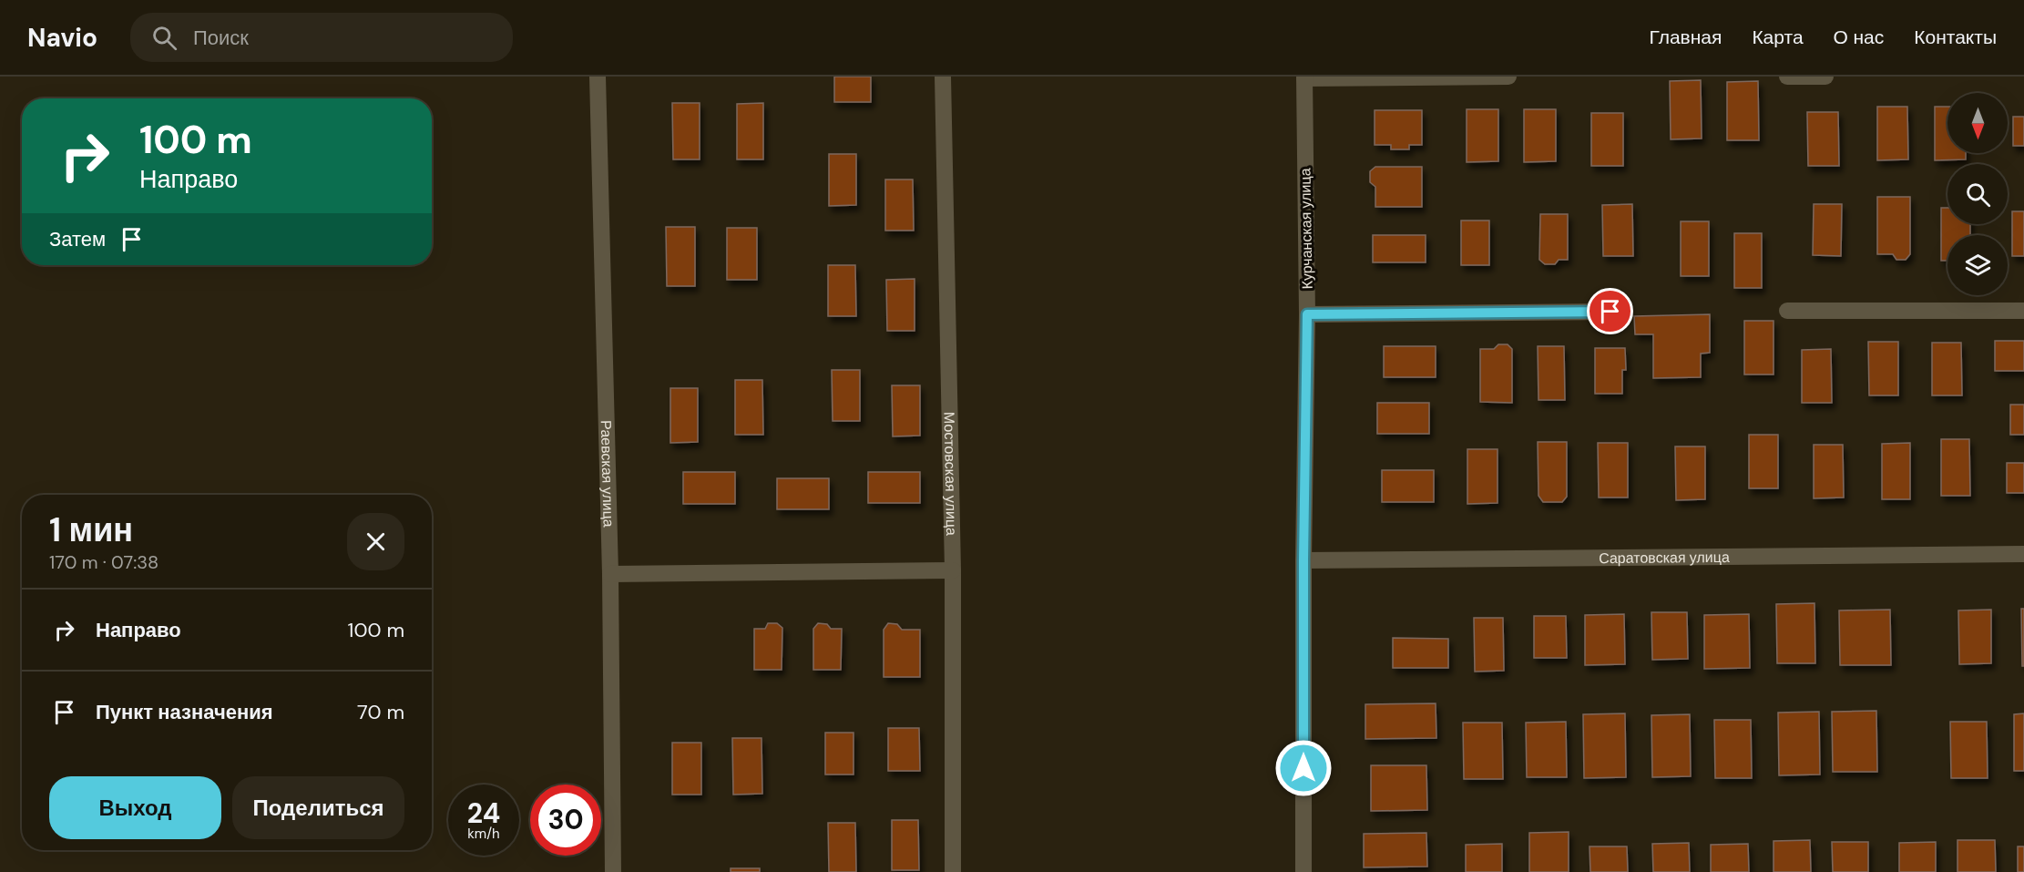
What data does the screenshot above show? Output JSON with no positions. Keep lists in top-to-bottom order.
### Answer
{
  "streets": {
    "street": [
      "Курчанская улица",
      "Раевская улица",
      "Мостовская улица",
      "Саратовская улица"
    ]
  },
  "crossings": [
    ["Курчанская улица", "Саратовская улица"]
  ],
  "north": "bottom",
  "page": {
    "header": "Navio",
    "search": "Поиск",
    "nav": [
      "Главная",
      "Карта",
      "О нас",
      "Контакты"
    ],
    "turn": ["100 m", "Направо"],
    "then": "Затем",
    "heading": ["1 мин", "170 m · 07:38"],
    "list": [
      {
        "name": "Направо",
        "value": "100 m"
      },
      {
        "name": "Пункт назначения",
        "value": "70 m"
      }
    ],
    "buttons": ["Выход", "Поделиться"],
    "speed": "24 km/h",
    "limit": "30"
  }
}
